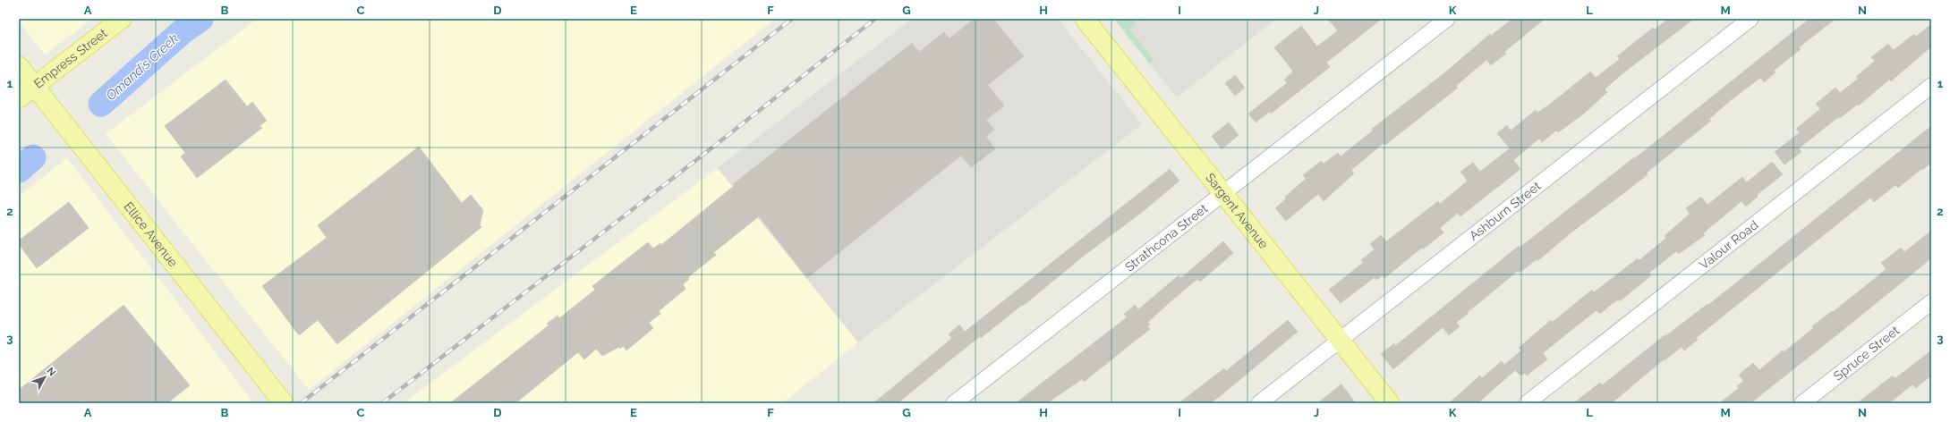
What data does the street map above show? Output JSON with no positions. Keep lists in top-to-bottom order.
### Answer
{
  "streets": {
    "main road": ["Empress Street", "Sargent Avenue", "Ellice Avenue"],
    "street": [
      "Ashburn Street",
      "Strathcona Street",
      "Valour Road",
      "Spruce Street"
    ]
  },
  "crossings": [
    ["Empress Street", "Ellice Avenue"],
    ["Sargent Avenue", "Ashburn Street"],
    ["Sargent Avenue", "Strathcona Street"]
  ],
  "water": ["Omand's Creek"],
  "north": "top right",
  "grid": {
    "columns": [
      "A",
      "B",
      "C",
      "D",
      "E",
      "F",
      "G",
      "H",
      "I",
      "J",
      "K",
      "L",
      "M",
      "N"
    ],
    "rows": ["1", "2", "3"]
  }
}
